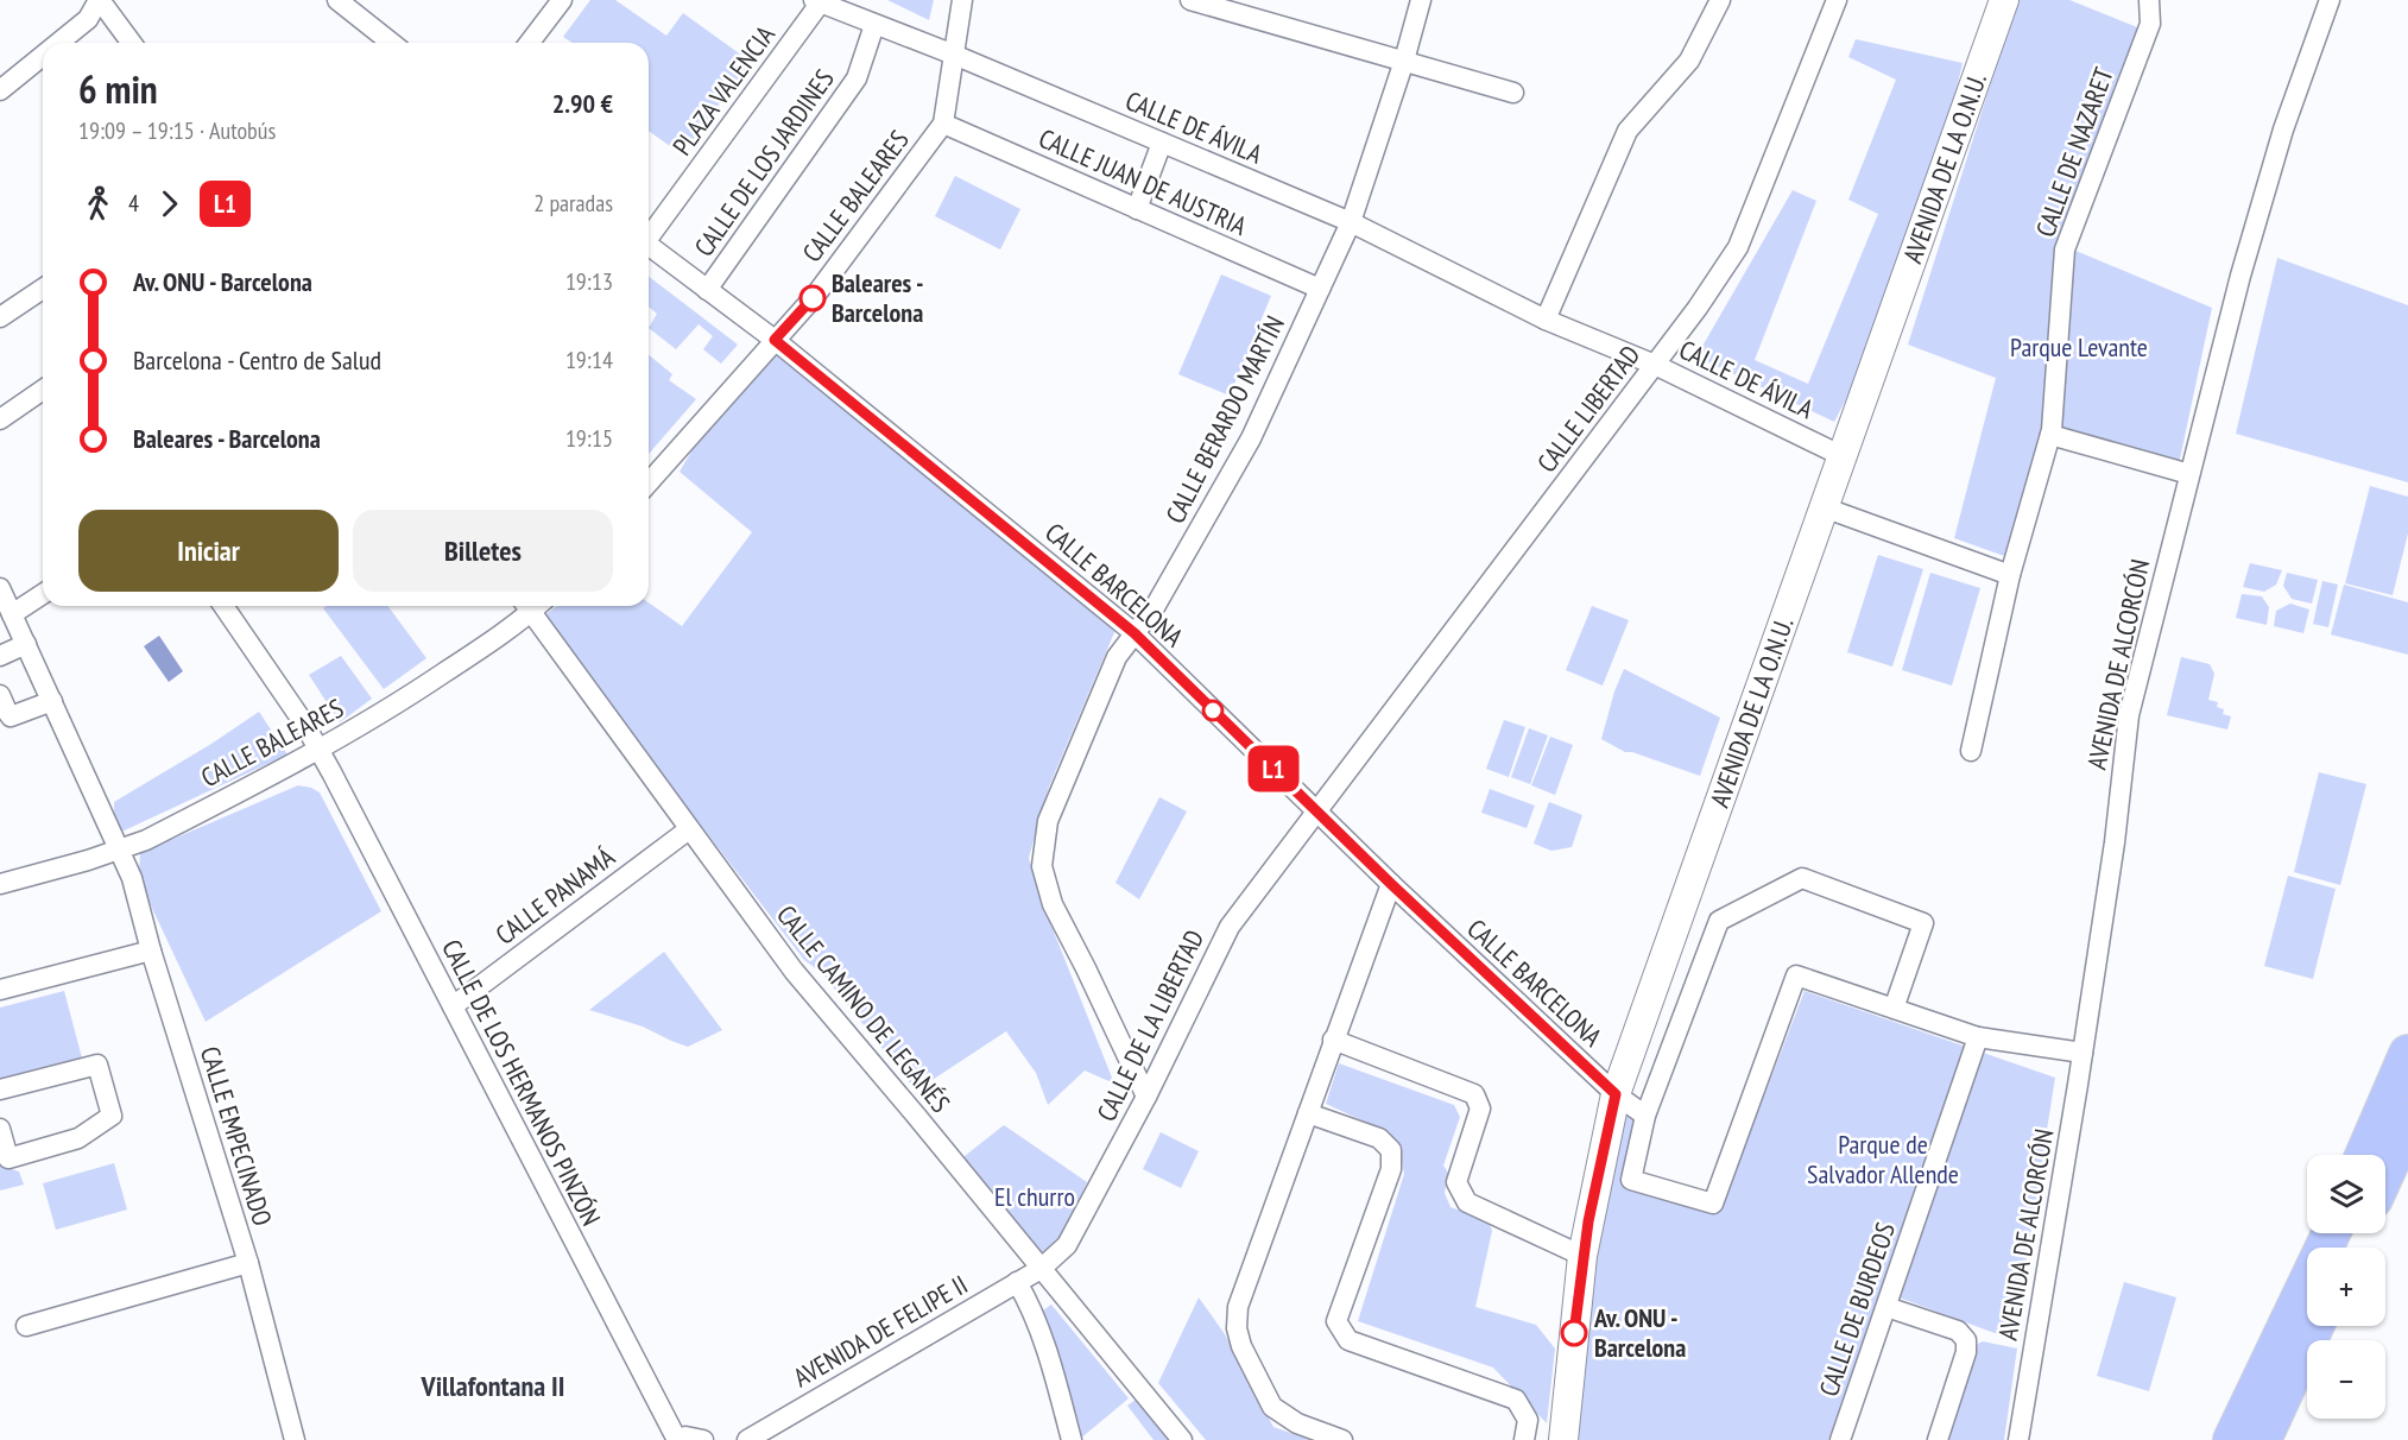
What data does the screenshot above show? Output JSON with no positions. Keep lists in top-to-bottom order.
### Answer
{
  "streets": {
    "street": [
      "PLAZA VALENCIA",
      "CALLE DE ÁVILA",
      "CALLE DE NAZARET",
      "CALLE DE LOS JARDINES",
      "AVENIDA DE LA O.N.U.",
      "CALLE JUAN DE AUSTRIA",
      "CALLE BALEARES",
      "CALLE LIBERTAD",
      "CALLE BERARDO MARTÍN",
      "CALLE BARCELONA",
      "AVENIDA DE ALCORCÓN",
      "CALLE PANAMÁ",
      "CALLE CAMINO DE LEGANÉS",
      "CALLE DE LA LIBERTAD",
      "CALLE DE LOS HERMANOS PINZÓN",
      "CALLE EMPECINADO",
      "CALLE DE BURDEOS",
      "AVENIDA DE FELIPE II"
    ]
  },
  "crossings": [
    ["PLAZA VALENCIA", "CALLE DE ÁVILA"],
    ["CALLE DE ÁVILA", "CALLE DE LOS JARDINES"],
    ["CALLE DE ÁVILA", "AVENIDA DE LA O.N.U."],
    ["CALLE DE ÁVILA", "CALLE BALEARES"],
    ["CALLE DE ÁVILA", "CALLE LIBERTAD"],
    ["CALLE DE ÁVILA", "CALLE BERARDO MARTÍN"],
    ["CALLE DE LOS JARDINES", "CALLE BARCELONA"],
    ["AVENIDA DE LA O.N.U.", "CALLE BARCELONA"],
    ["CALLE JUAN DE AUSTRIA", "CALLE BALEARES"],
    ["CALLE JUAN DE AUSTRIA", "CALLE BERARDO MARTÍN"],
    ["CALLE BALEARES", "CALLE BARCELONA"],
    ["CALLE BALEARES", "CALLE DE LOS HERMANOS PINZÓN"],
    ["CALLE BALEARES", "CALLE EMPECINADO"],
    ["CALLE LIBERTAD", "CALLE BARCELONA"],
    ["CALLE LIBERTAD", "CALLE DE LA LIBERTAD"],
    ["CALLE BERARDO MARTÍN", "CALLE BARCELONA"],
    ["CALLE BERARDO MARTÍN", "CALLE DE LA LIBERTAD"],
    ["CALLE BARCELONA", "CALLE DE LA LIBERTAD"],
    ["CALLE PANAMÁ", "CALLE CAMINO DE LEGANÉS"],
    ["CALLE PANAMÁ", "CALLE DE LOS HERMANOS PINZÓN"],
    ["CALLE CAMINO DE LEGANÉS", "CALLE DE LA LIBERTAD"],
    ["CALLE CAMINO DE LEGANÉS", "AVENIDA DE FELIPE II"],
    ["CALLE DE LA LIBERTAD", "AVENIDA DE FELIPE II"]
  ],
  "districts": ["Villafontana II"],
  "parks": ["Parque Levante", "Parque de Salvador Allende", "El churro"],
  "places": ["Baleares - Barcelona", "Av. ONU - Barcelona"],
  "lines": ["bus line L1"],
  "page": {
    "on_map": "L1",
    "heading": ["6 min", "19:09 – 19:15 · Autobús", "2.90 €"],
    "legs": ["4", "L1", "2 paradas"],
    "list": [
      {
        "name": "Av. ONU - Barcelona",
        "value": "19:13"
      },
      {
        "name": "Barcelona - Centro de Salud",
        "value": "19:14"
      },
      {
        "name": "Baleares - Barcelona",
        "value": "19:15"
      }
    ],
    "buttons": ["Iniciar", "Billetes"],
    "map_buttons": ["+", "−"]
  }
}
